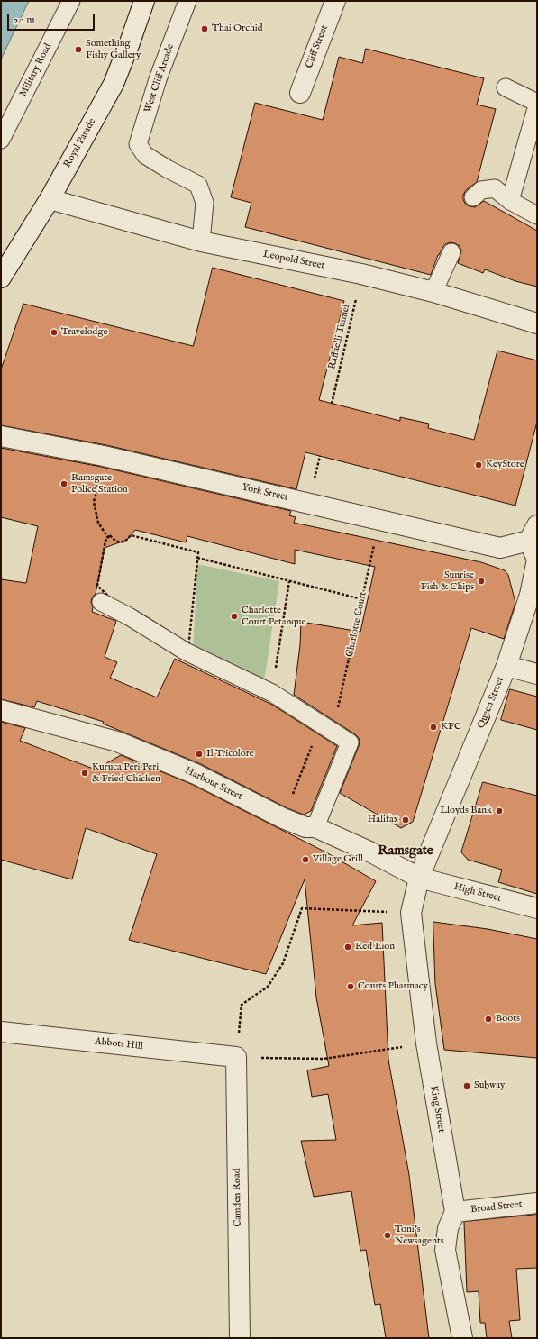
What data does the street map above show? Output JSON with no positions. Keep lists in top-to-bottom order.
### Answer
{
  "streets": {
    "street": [
      "Cliff Street",
      "Royal Parade",
      "Leopold Street",
      "York Street",
      "Queen Street",
      "Harbour Street",
      "High Street",
      "Abbots Hill",
      "King Street",
      "Camden Road",
      "Broad Street"
    ],
    "lane": ["Military Road", "West Cliff Arcade"],
    "path": ["Raffaelli Tunnel", "Charlotte Court"]
  },
  "crossings": [
    ["West Cliff Arcade", "Leopold Street"],
    ["Royal Parade", "Leopold Street"],
    ["Leopold Street", "Raffaelli Tunnel"],
    ["York Street", "Charlotte Court"],
    ["York Street", "Queen Street"],
    ["Charlotte Court", "Harbour Street"],
    ["Queen Street", "Harbour Street"],
    ["Queen Street", "High Street"],
    ["Queen Street", "King Street"],
    ["Harbour Street", "High Street"],
    ["Harbour Street", "King Street"],
    ["High Street", "King Street"],
    ["Abbots Hill", "Camden Road"],
    ["King Street", "Broad Street"]
  ],
  "districts": ["Ramsgate"],
  "places": [
    "Thai Orchid",
    "Something Fishy Gallery",
    "Travelodge",
    "KeyStore",
    "Ramsgate Police Station",
    "Sunrise Fish & Chips",
    "Charlotte Court Petanque",
    "KFC",
    "Il Tricolore",
    "Kuruca Peri Peri & Fried Chicken",
    "Lloyds Bank",
    "Halifax",
    "Village Grill",
    "Red Lion",
    "Courts Pharmacy",
    "Boots",
    "Subway",
    "Toni's Newsagents"
  ],
  "scale_bar": "20 m"
}
